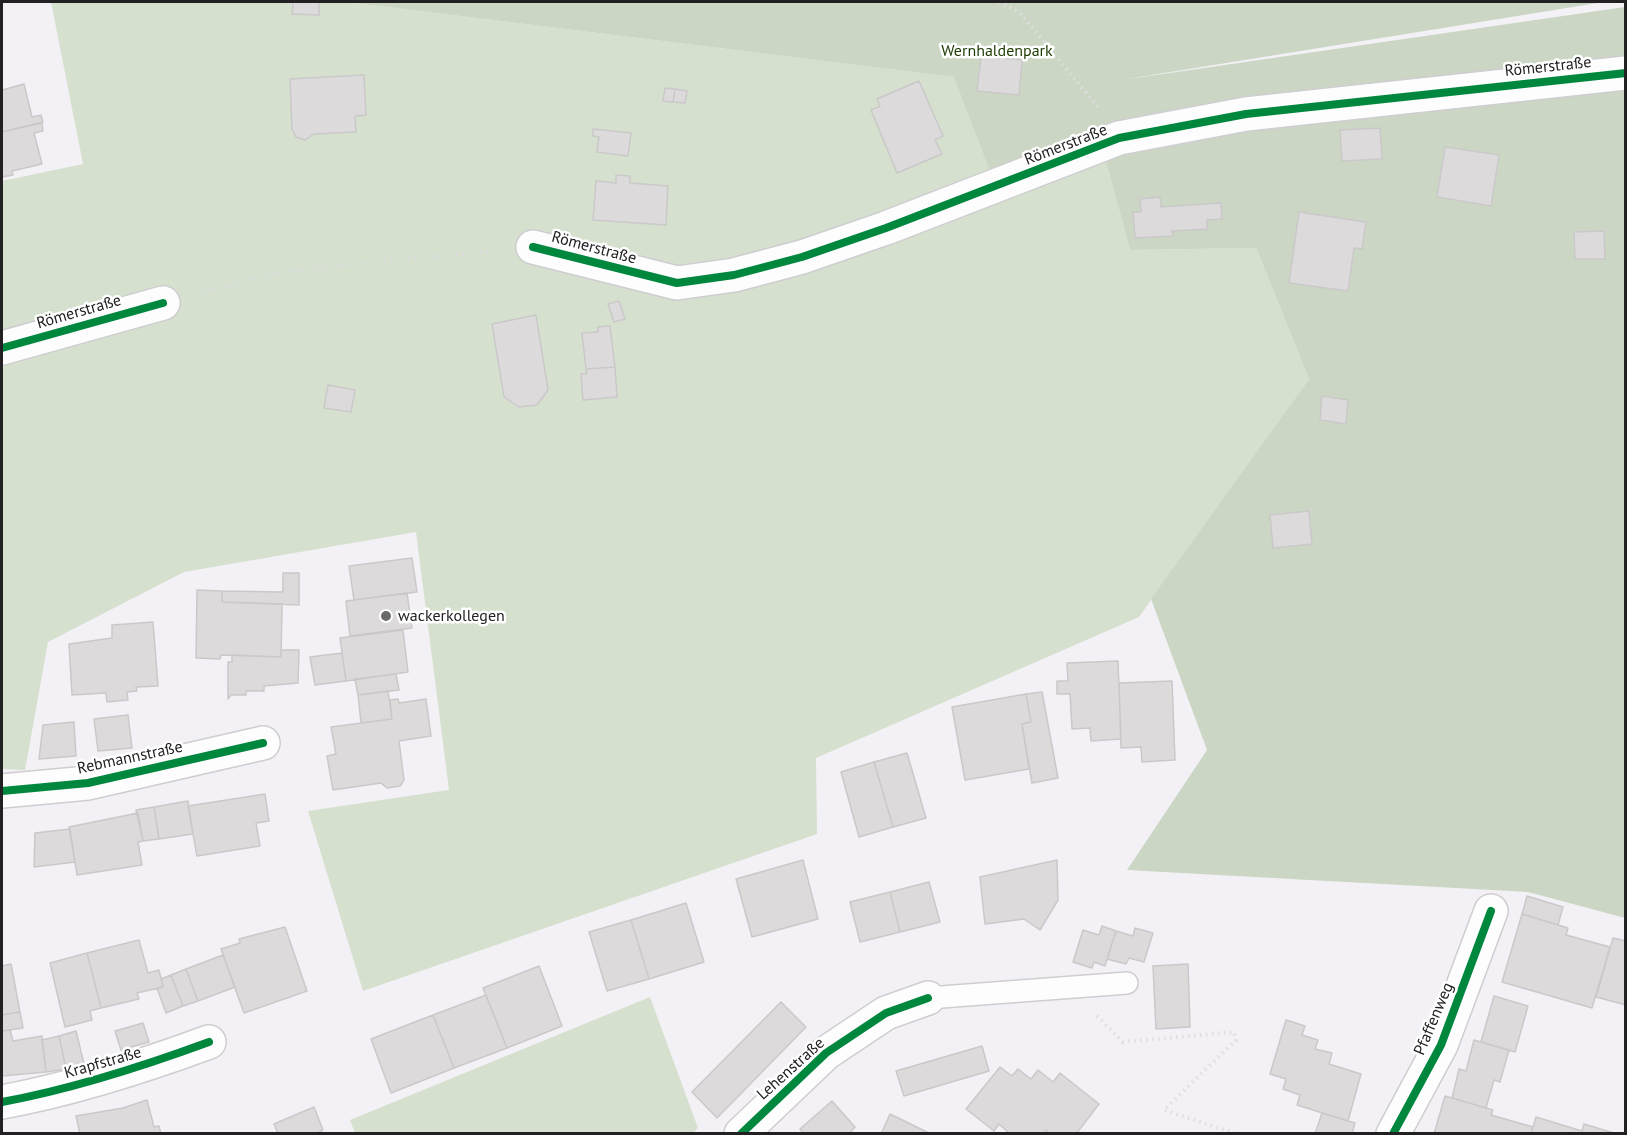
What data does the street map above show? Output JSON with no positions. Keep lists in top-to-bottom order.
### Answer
{
  "streets": {
    "street": [
      "Römerstraße",
      "Rebmannstraße",
      "Pfaffenweg",
      "Krapfstraße",
      "Lehenstraße"
    ]
  },
  "parks": ["Wernhaldenpark"],
  "places": ["wackerkollegen"]
}
